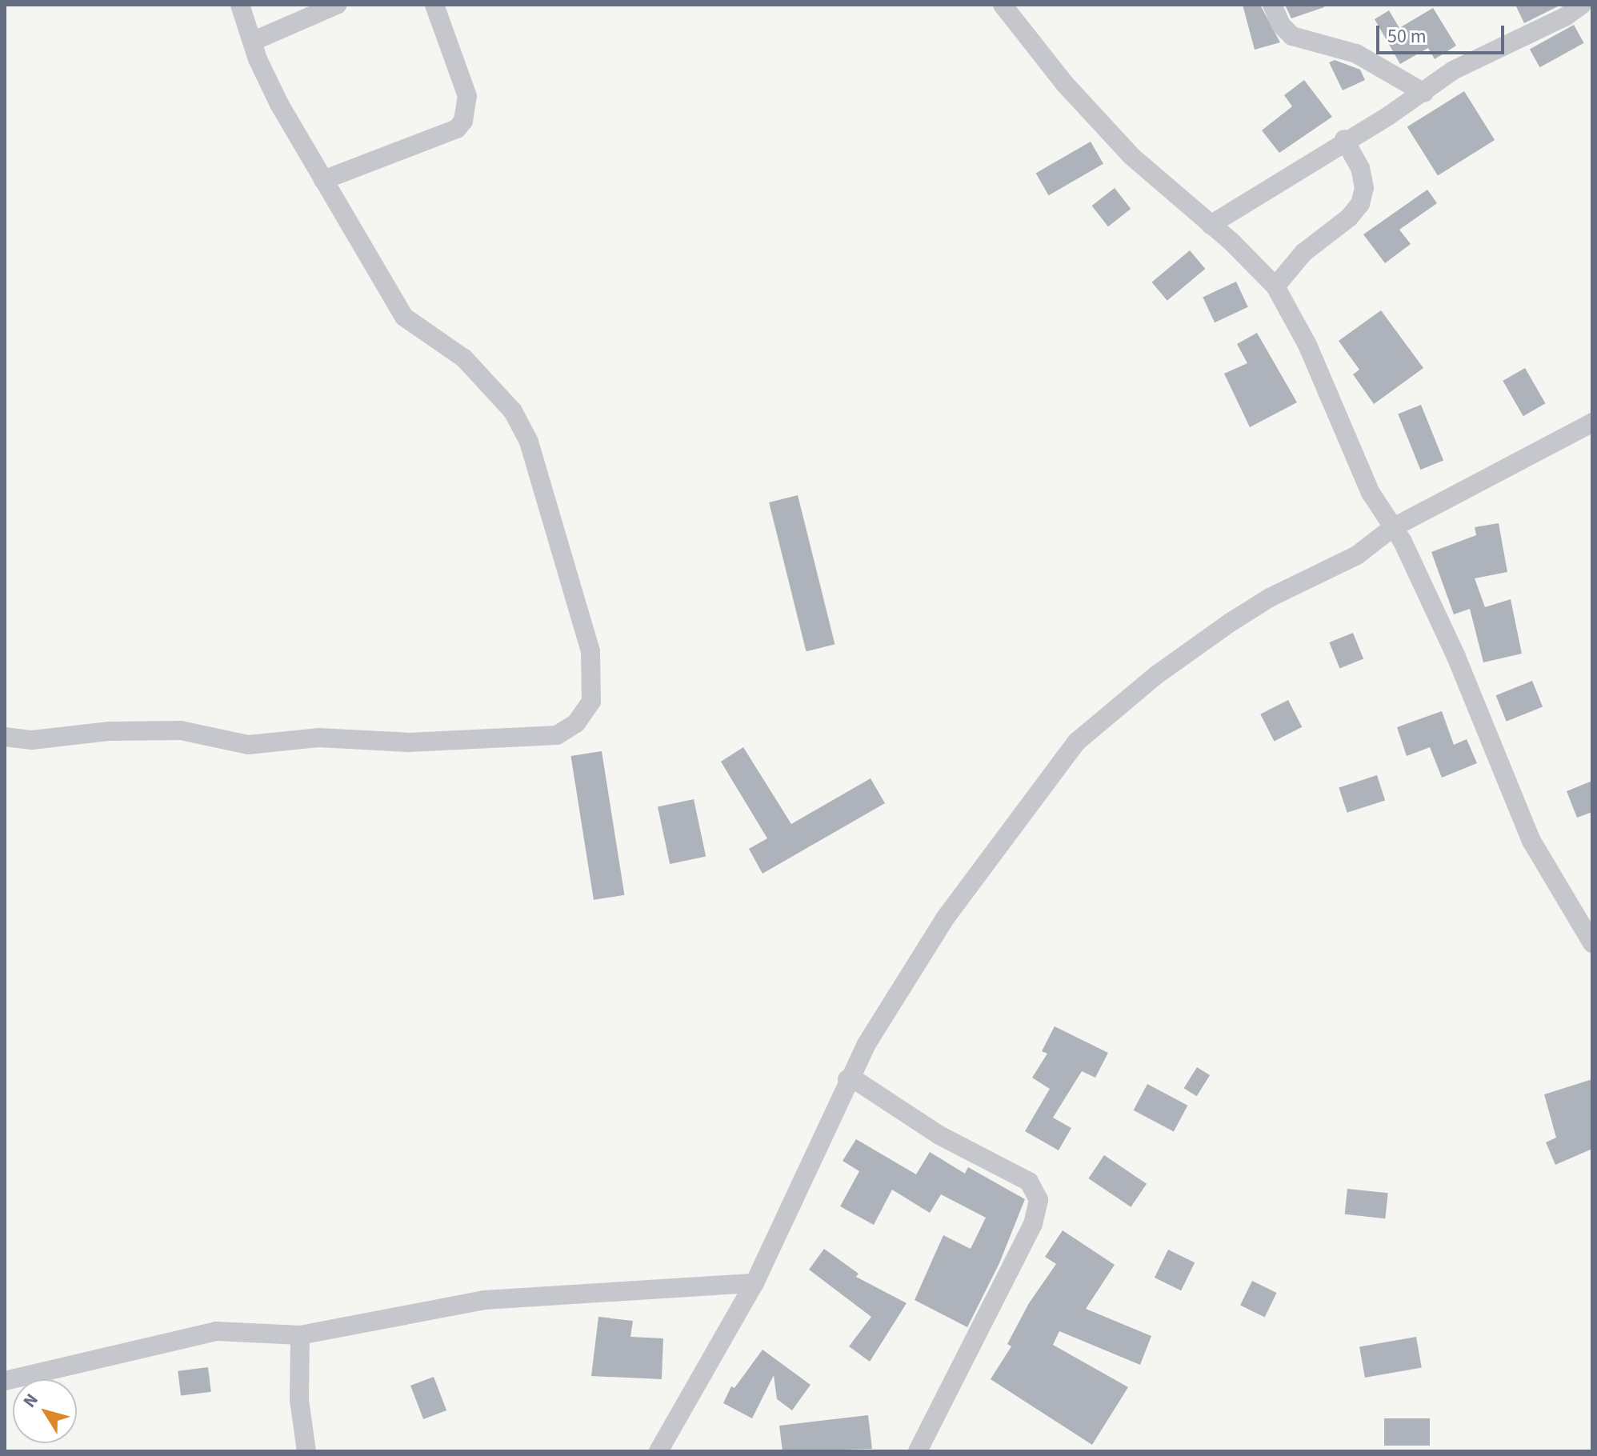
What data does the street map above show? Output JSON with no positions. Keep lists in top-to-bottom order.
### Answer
{
  "scale_bar": "50 m",
  "north": "top left"
}
